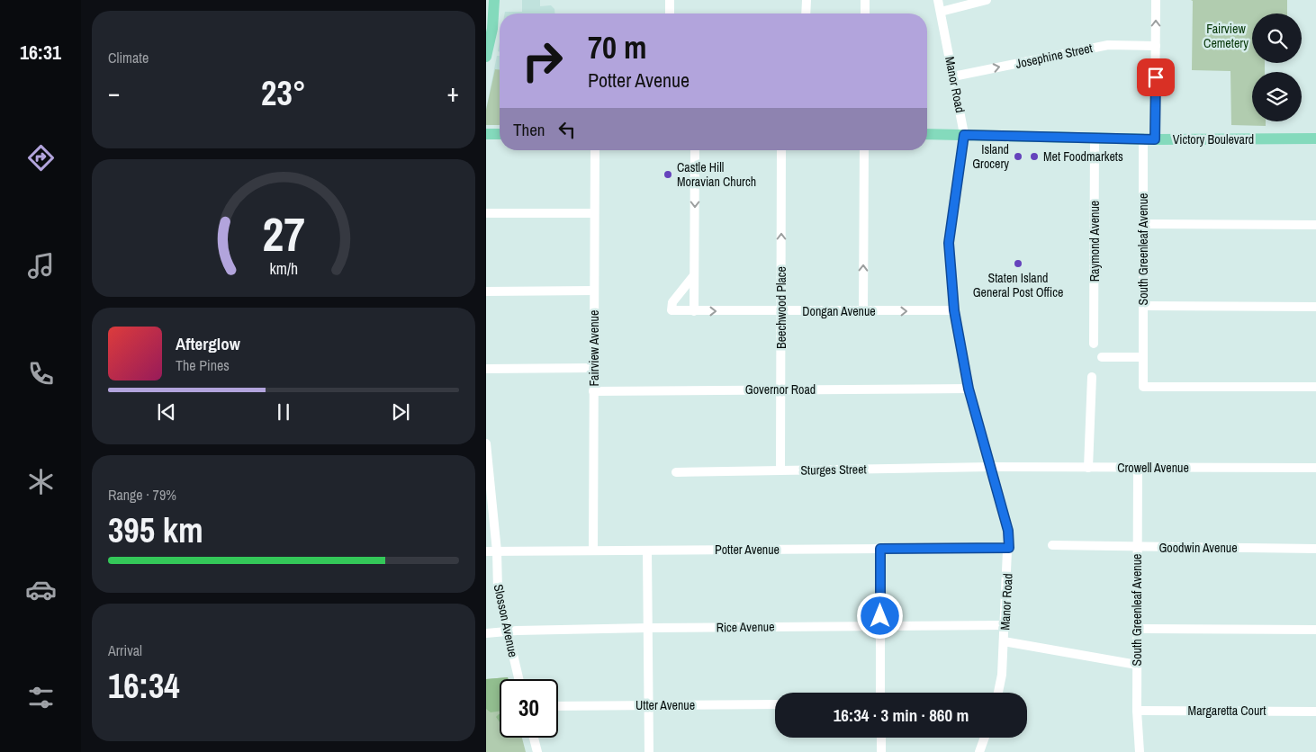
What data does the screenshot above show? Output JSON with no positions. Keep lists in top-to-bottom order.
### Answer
{
  "streets": {
    "main road": ["Victory Boulevard"],
    "street": [
      "Josephine Street",
      "Manor Road",
      "Raymond Avenue",
      "South Greenleaf Avenue",
      "Beechwood Place",
      "Dongan Avenue",
      "Fairview Avenue",
      "Governor Road",
      "Crowell Avenue",
      "Sturges Street",
      "Goodwin Avenue",
      "Potter Avenue",
      "Slosson Avenue",
      "Rice Avenue",
      "Utter Avenue",
      "Margaretta Court"
    ]
  },
  "crossings": [
    ["Josephine Street", "Manor Road"],
    ["Josephine Street", "South Greenleaf Avenue"],
    ["Manor Road", "Victory Boulevard"],
    ["Manor Road", "Dongan Avenue"],
    ["Manor Road", "Governor Road"],
    ["Manor Road", "Crowell Avenue"],
    ["Manor Road", "Sturges Street"],
    ["Manor Road", "Potter Avenue"],
    ["Manor Road", "Rice Avenue"],
    ["Victory Boulevard", "Raymond Avenue"],
    ["Victory Boulevard", "South Greenleaf Avenue"],
    ["South Greenleaf Avenue", "Crowell Avenue"],
    ["South Greenleaf Avenue", "Goodwin Avenue"],
    ["South Greenleaf Avenue", "Margaretta Court"],
    ["Beechwood Place", "Dongan Avenue"],
    ["Beechwood Place", "Governor Road"],
    ["Beechwood Place", "Sturges Street"],
    ["Fairview Avenue", "Governor Road"],
    ["Fairview Avenue", "Potter Avenue"],
    ["Crowell Avenue", "Sturges Street"],
    ["Potter Avenue", "Slosson Avenue"],
    ["Slosson Avenue", "Rice Avenue"]
  ],
  "one_way": ["Josephine Street", "Beechwood Place", "Dongan Avenue"],
  "parks": ["Fairview Cemetery"],
  "places": [
    "Island Grocery",
    "Met Foodmarkets",
    "Castle Hill Moravian Church",
    "Staten Island General Post Office"
  ],
  "page": {
    "tabs": "16:31",
    "tile": [
      "Climate",
      ["Range · 79%", "395 km"],
      ["Arrival", "16:34"]
    ],
    "turn": ["70 m", "Potter Avenue"],
    "heat": ["−", "23°", "+"],
    "then": "Then",
    "song": ["Afterglow", "The Pines"],
    "limit": "30",
    "trip": "16:34 · 3 min · 860 m",
    "gauge": ["27", "km/h"]
  }
}
